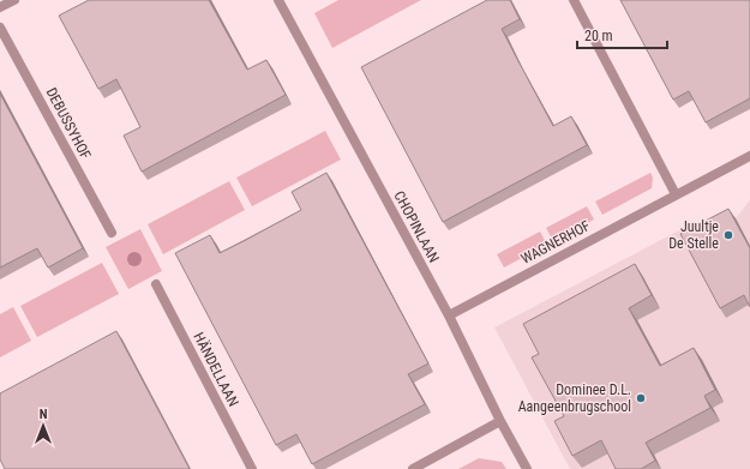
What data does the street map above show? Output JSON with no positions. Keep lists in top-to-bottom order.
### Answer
{
  "streets": {
    "street": [
      "DEBUSSYHOF",
      "CHOPINLAAN",
      "WAGNERHOF",
      "HÄNDELLAAN"
    ]
  },
  "crossings": [
    ["CHOPINLAAN", "WAGNERHOF"]
  ],
  "places": ["Juultje De Stelle", "Dominee D.L. Aangeenbrugschool"],
  "scale_bar": "20 m",
  "north": "top"
}
